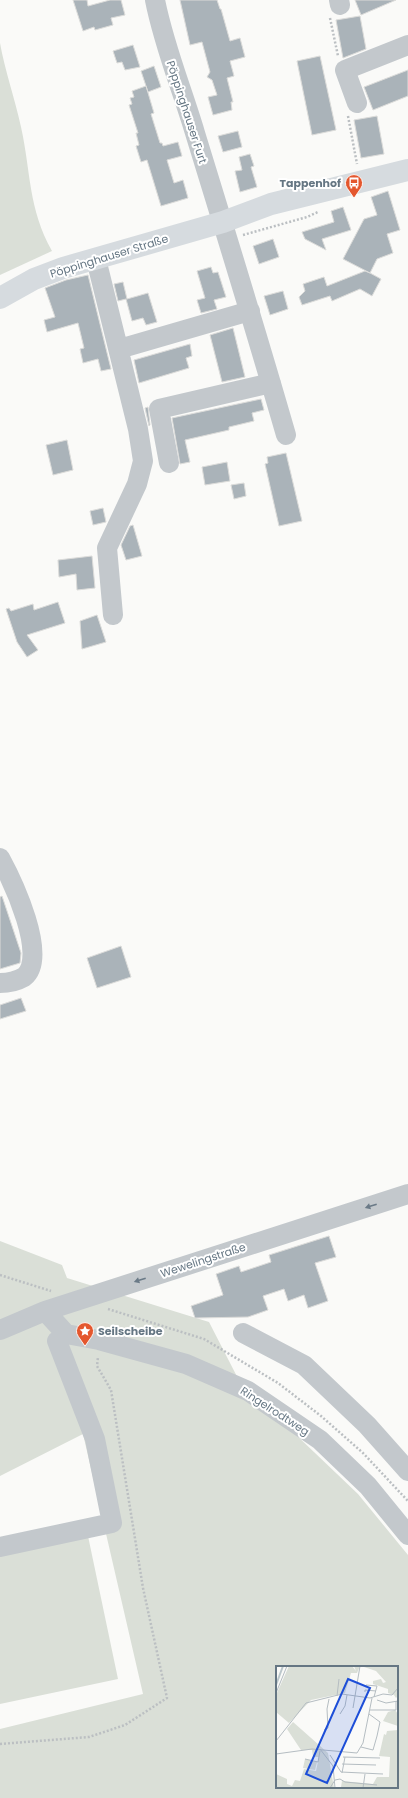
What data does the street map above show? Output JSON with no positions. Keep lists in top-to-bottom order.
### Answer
{
  "streets": {
    "main road": ["Pöppinghauser Straße"],
    "street": ["Pöppinghauser Furt", "Wewelingstraße", "Ringelrodtweg"]
  },
  "crossings": [
    ["Pöppinghauser Furt", "Pöppinghauser Straße"],
    ["Wewelingstraße", "Ringelrodtweg"]
  ],
  "one_way": ["Wewelingstraße"],
  "places": {
    "bus stop": ["Tappenhof"],
    "place": ["Seilscheibe"]
  }
}
